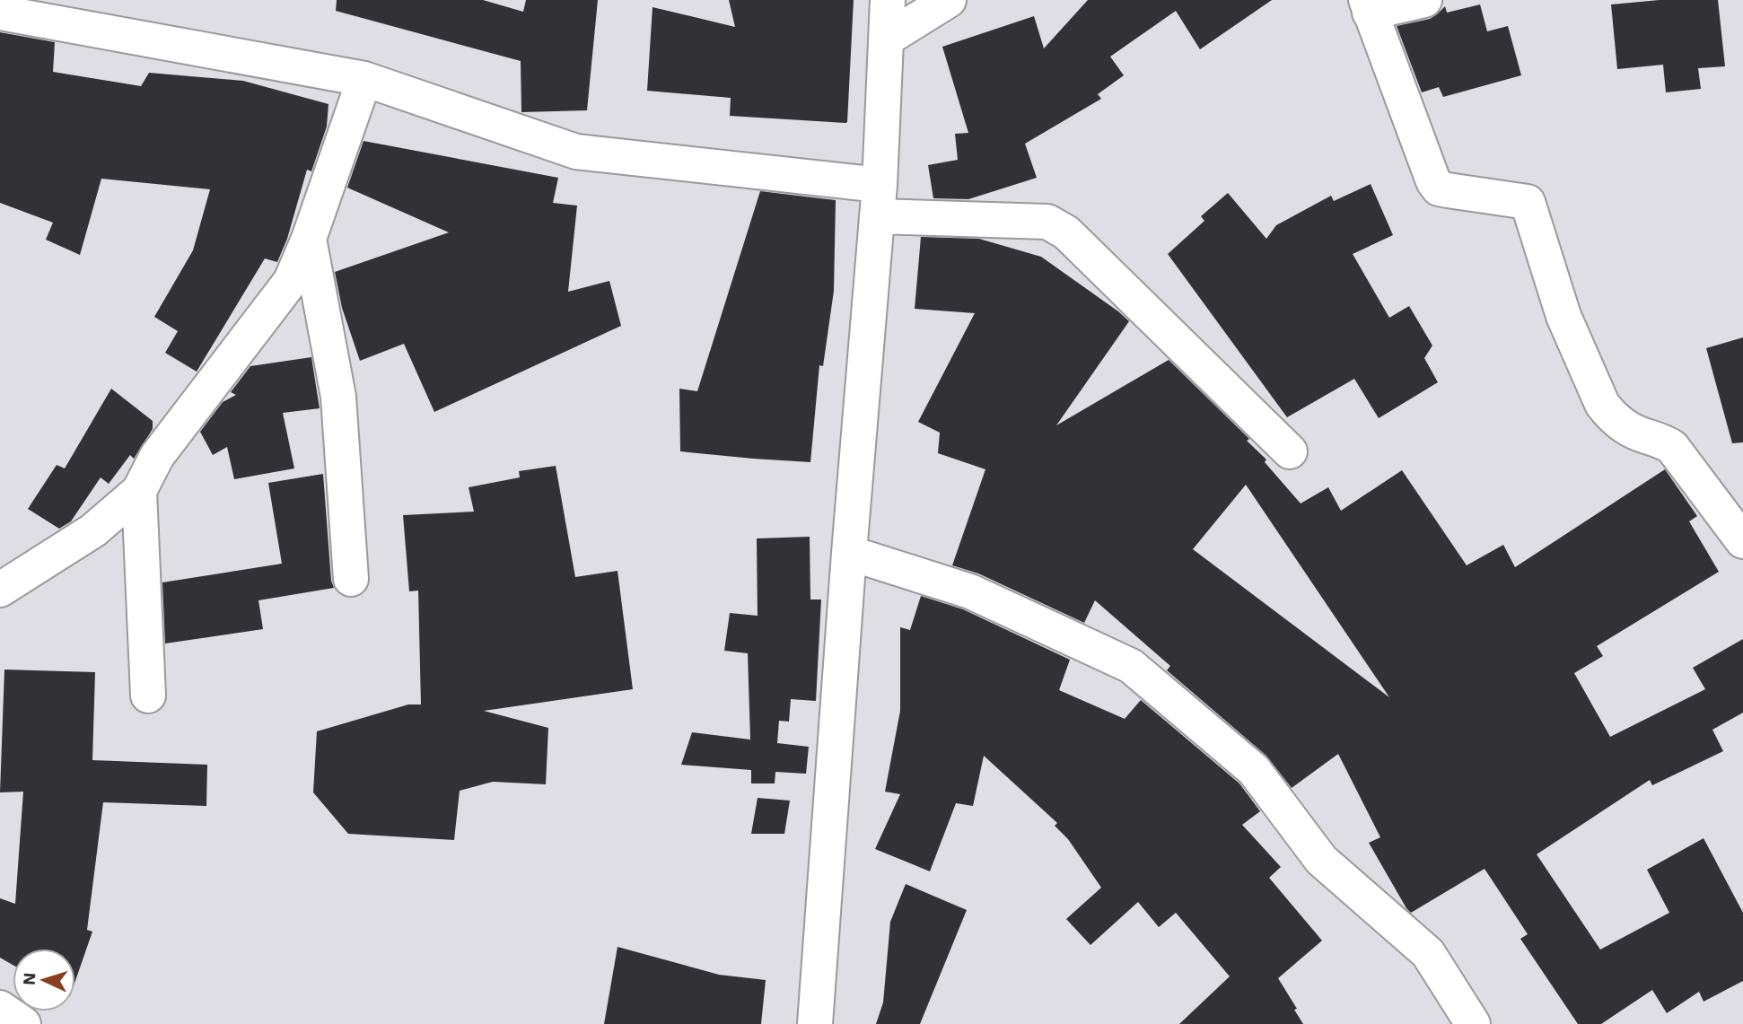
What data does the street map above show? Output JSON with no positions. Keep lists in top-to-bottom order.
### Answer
{
  "north": "left"
}
